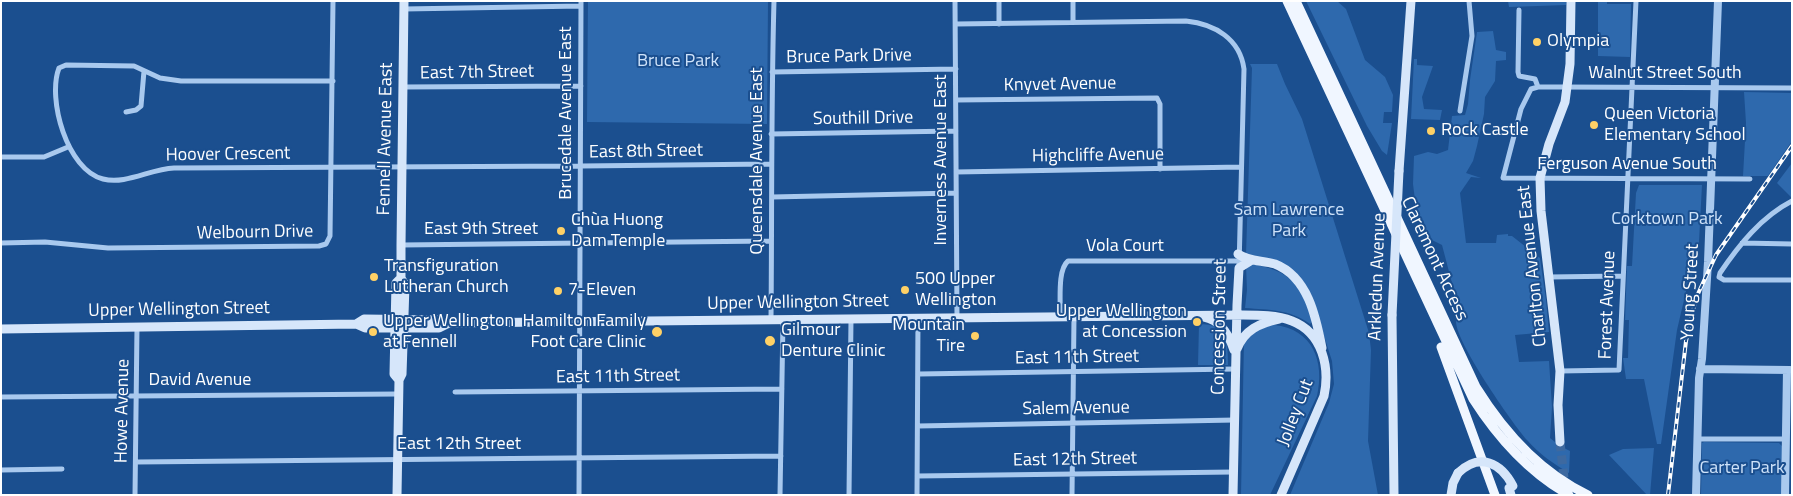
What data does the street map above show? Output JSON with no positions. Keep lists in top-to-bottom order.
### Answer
{
  "streets": {
    "main road": [
      "Fennell Avenue East",
      "Claremont Access",
      "Charlton Avenue East",
      "Arkledun Avenue",
      "Upper Wellington Street",
      "Concession Street",
      "Jolley Cut"
    ],
    "street": [
      "Bruce Park Drive",
      "East 7th Street",
      "Walnut Street South",
      "Knyvet Avenue",
      "Brucedale Avenue East",
      "Southill Drive",
      "East 8th Street",
      "Hoover Crescent",
      "Highcliffe Avenue",
      "Inverness Avenue East",
      "Queensdale Avenue East",
      "Ferguson Avenue South",
      "East 9th Street",
      "Welbourn Drive",
      "Vola Court",
      "Young Street",
      "Forest Avenue",
      "East 11th Street",
      "David Avenue",
      "Salem Avenue",
      "Howe Avenue",
      "East 12th Street"
    ]
  },
  "crossings": [
    ["Bruce Park Drive", "Inverness Avenue East"],
    ["Bruce Park Drive", "Queensdale Avenue East"],
    ["East 7th Street", "Brucedale Avenue East"],
    ["East 7th Street", "Fennell Avenue East"],
    ["Walnut Street South", "Ferguson Avenue South"],
    ["Walnut Street South", "Charlton Avenue East"],
    ["Walnut Street South", "Young Street"],
    ["Walnut Street South", "Forest Avenue"],
    ["Knyvet Avenue", "Highcliffe Avenue"],
    ["Knyvet Avenue", "Inverness Avenue East"],
    ["Brucedale Avenue East", "East 8th Street"],
    ["Brucedale Avenue East", "East 9th Street"],
    ["Brucedale Avenue East", "Upper Wellington Street"],
    ["Brucedale Avenue East", "East 11th Street"],
    ["Brucedale Avenue East", "East 12th Street"],
    ["Southill Drive", "Inverness Avenue East"],
    ["Southill Drive", "Queensdale Avenue East"],
    ["Fennell Avenue East", "East 8th Street"],
    ["Fennell Avenue East", "Hoover Crescent"],
    ["Fennell Avenue East", "East 9th Street"],
    ["Fennell Avenue East", "Upper Wellington Street"],
    ["Fennell Avenue East", "David Avenue"],
    ["Fennell Avenue East", "East 12th Street"],
    ["East 8th Street", "Hoover Crescent"],
    ["East 8th Street", "Queensdale Avenue East"],
    ["Hoover Crescent", "Welbourn Drive"],
    ["Highcliffe Avenue", "Inverness Avenue East"],
    ["Highcliffe Avenue", "Concession Street"],
    ["Inverness Avenue East", "Upper Wellington Street"],
    ["Queensdale Avenue East", "East 9th Street"],
    ["Queensdale Avenue East", "Upper Wellington Street"],
    ["Ferguson Avenue South", "Charlton Avenue East"],
    ["Ferguson Avenue South", "Young Street"],
    ["Ferguson Avenue South", "Forest Avenue"],
    ["Vola Court", "Upper Wellington Street"],
    ["Vola Court", "Concession Street"],
    ["Charlton Avenue East", "Forest Avenue"],
    ["Upper Wellington Street", "Concession Street"],
    ["Upper Wellington Street", "Howe Avenue"],
    ["Upper Wellington Street", "Jolley Cut"],
    ["Concession Street", "East 11th Street"],
    ["Concession Street", "Salem Avenue"],
    ["Concession Street", "Jolley Cut"],
    ["Concession Street", "East 12th Street"],
    ["David Avenue", "Howe Avenue"],
    ["Howe Avenue", "East 12th Street"]
  ],
  "parks": [
    "Bruce Park",
    "Sam Lawrence Park",
    "Corktown Park",
    "Carter Park"
  ],
  "places": [
    "Olympia",
    "Queen Victoria Elementary School",
    "Rock Castle",
    "Chùa Huong Dam Temple",
    "Transfiguration Lutheran Church",
    "500 Upper Wellington",
    "7-Eleven",
    "Upper Wellington at Concession",
    "Upper Wellington at Fennell",
    "Hamilton Family Foot Care Clinic",
    "Mountain Tire",
    "Gilmour Denture Clinic"
  ]
}
